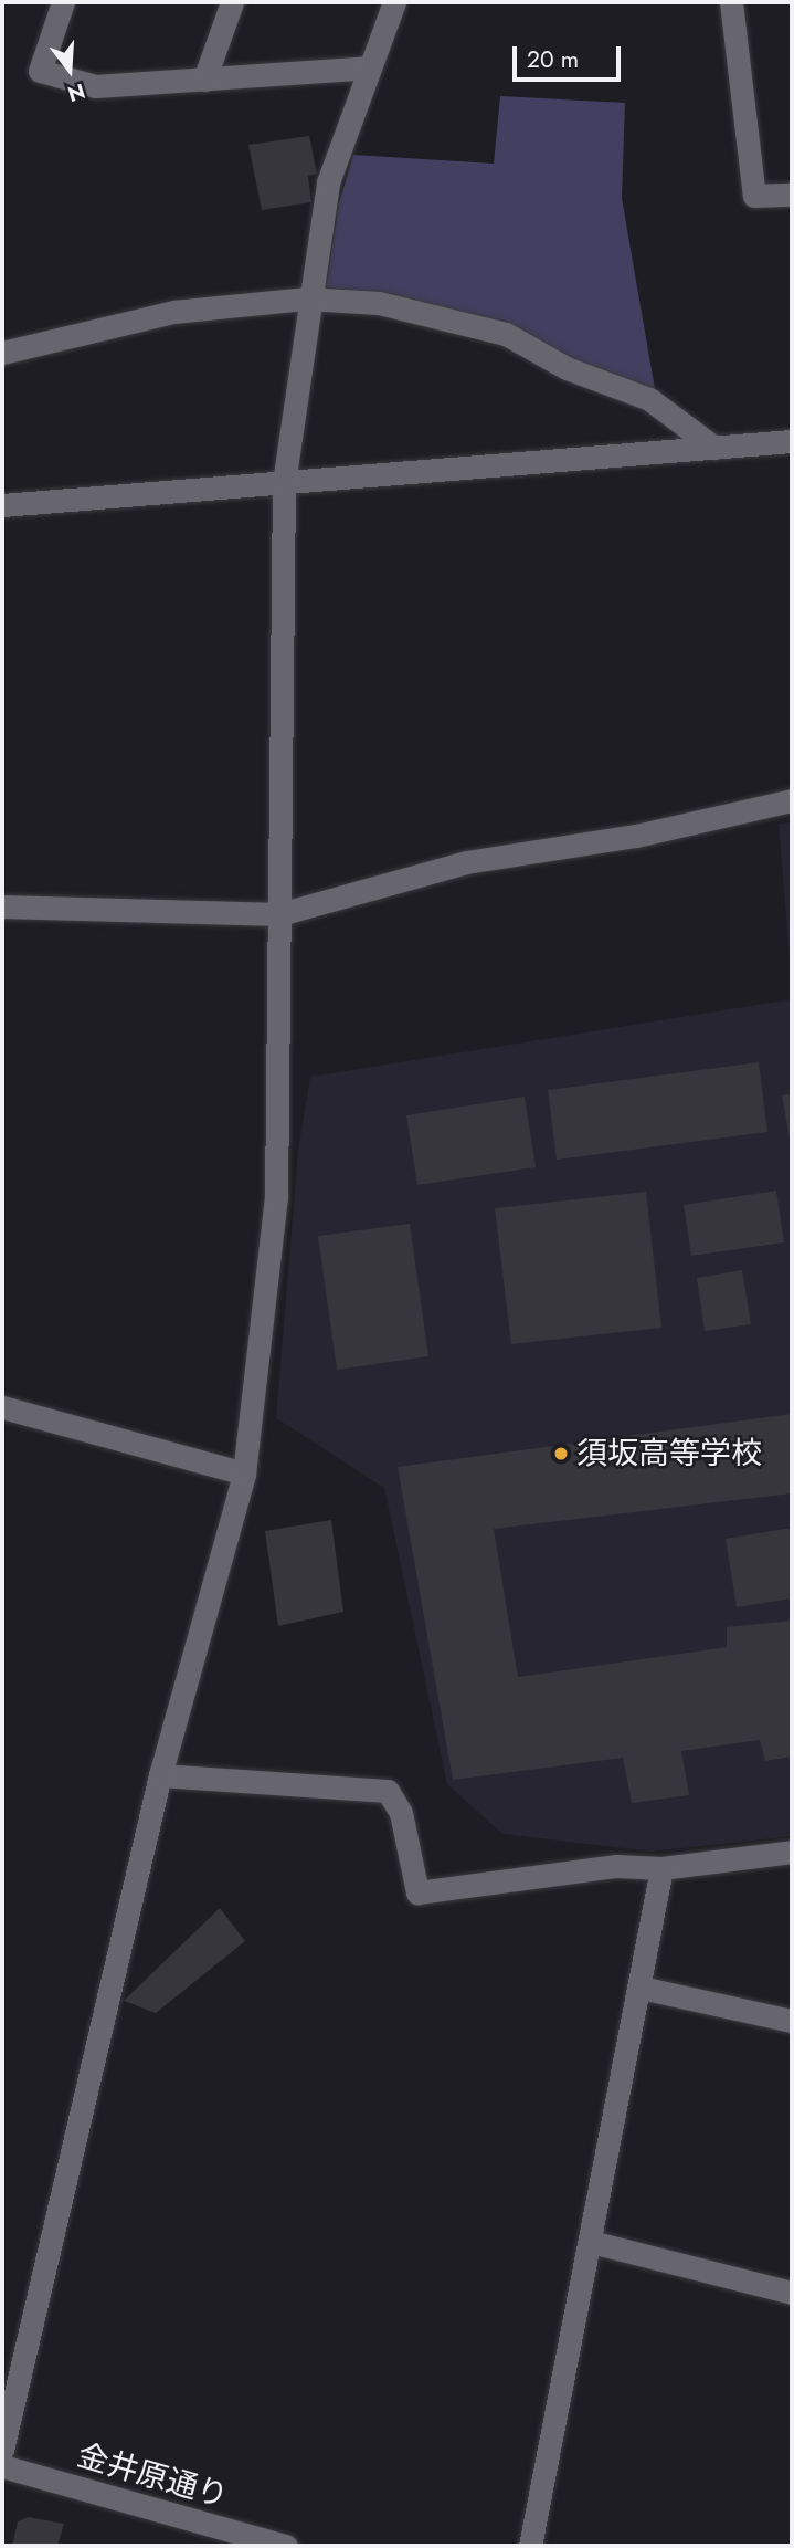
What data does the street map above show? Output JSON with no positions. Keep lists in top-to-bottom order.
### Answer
{
  "streets": {
    "street": ["金井原通り"]
  },
  "places": ["須坂高等学校"],
  "scale_bar": "20 m",
  "north": "bottom"
}
